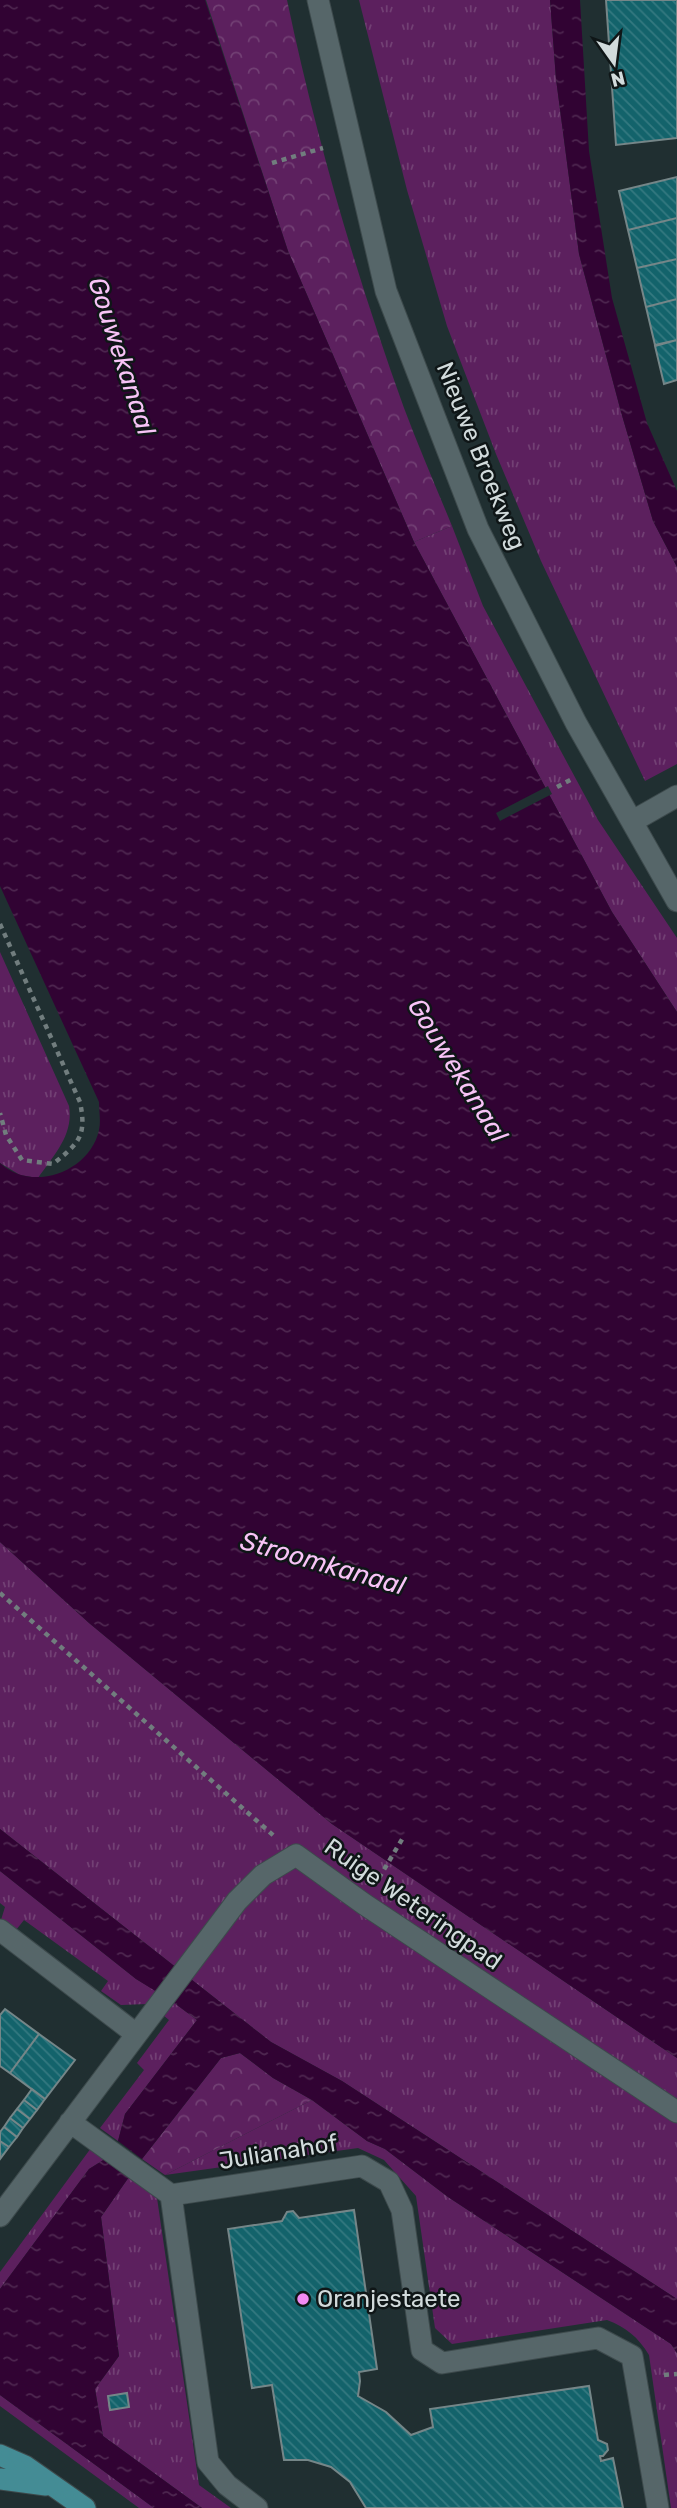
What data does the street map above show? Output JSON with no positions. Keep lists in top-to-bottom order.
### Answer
{
  "streets": {
    "street": ["Nieuwe Broekweg", "Ruige Weteringpad", "Julianahof"]
  },
  "water": ["Gouwekanaal", "Stroomkanaal"],
  "places": ["Oranjestaete"],
  "north": "bottom"
}
